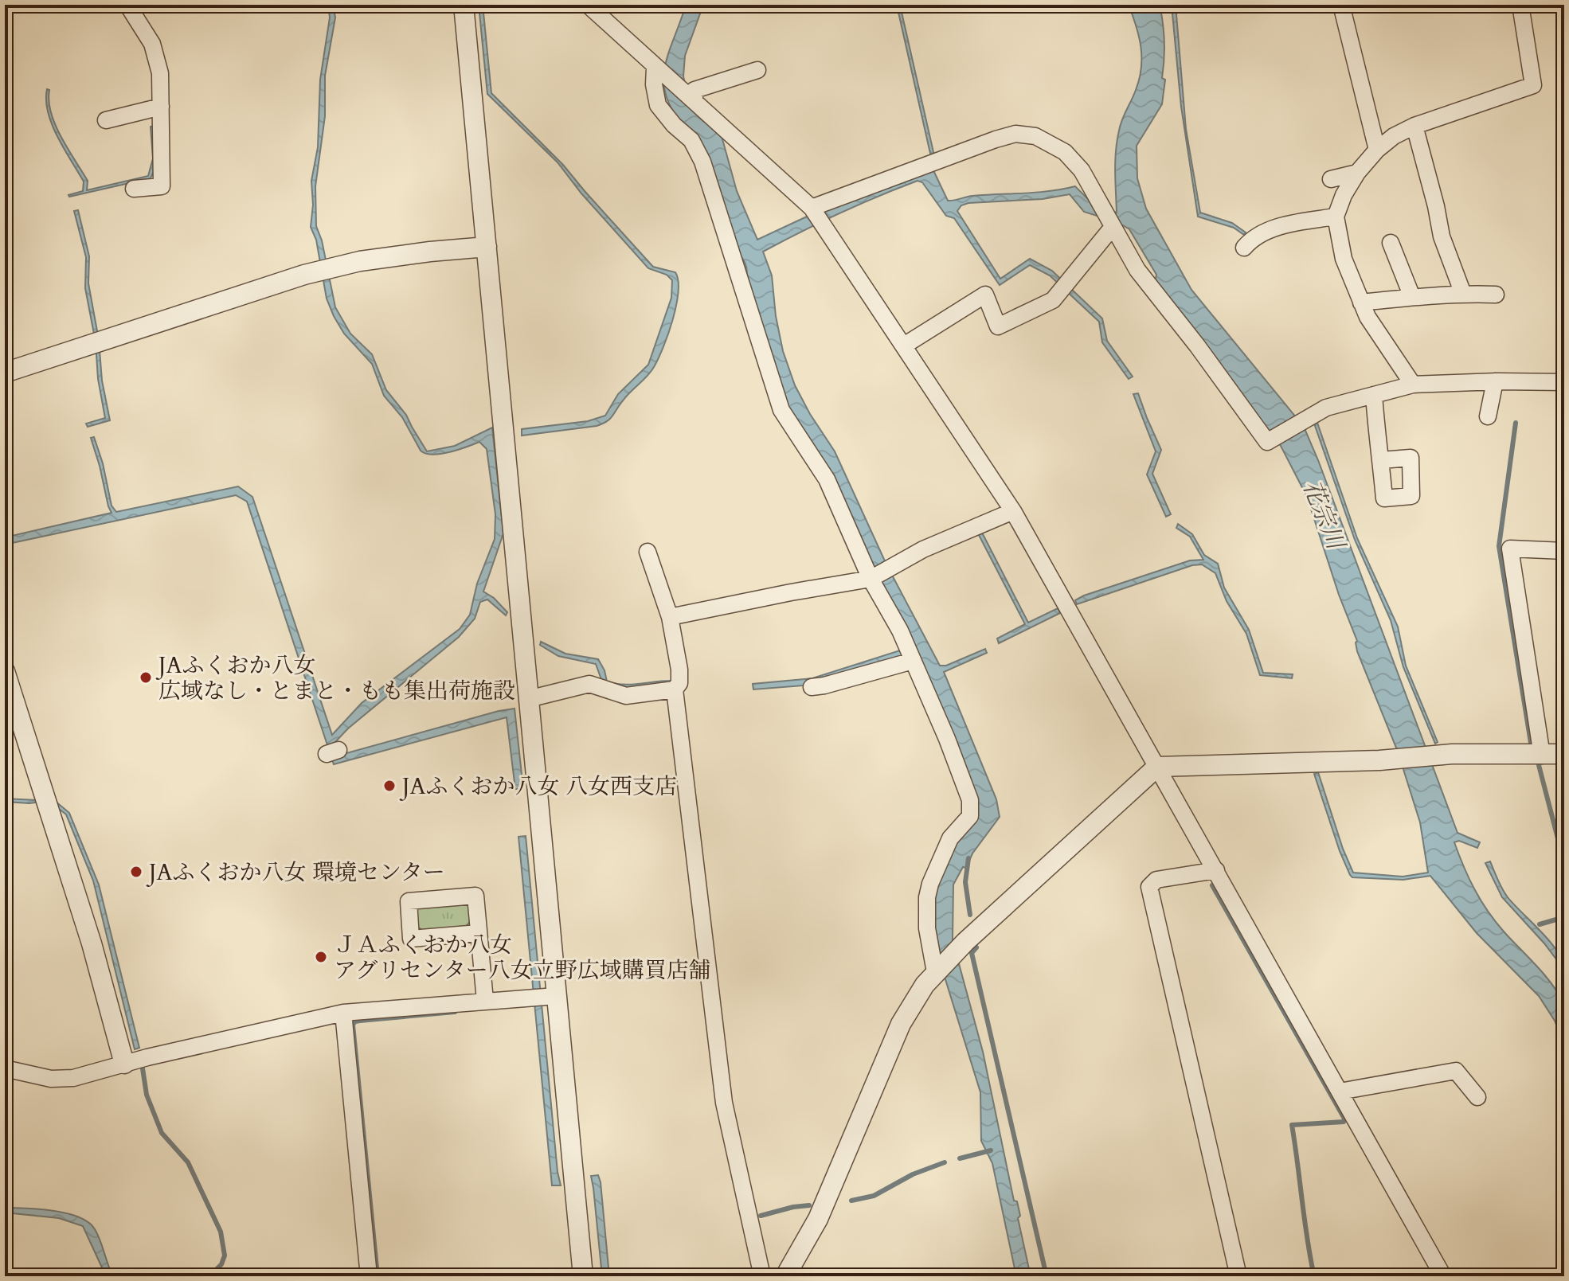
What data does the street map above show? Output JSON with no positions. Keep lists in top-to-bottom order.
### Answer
{
  "water": ["花宗川"],
  "places": [
    "JAふくおか八女 広域なし・とまと・もも集出荷施設",
    "JAふくおか八女 八女西支店",
    "JAふくおか八女 環境センター",
    "ＪＡふくおか八女 アグリセンター八女立野広域購買店舗"
  ]
}
